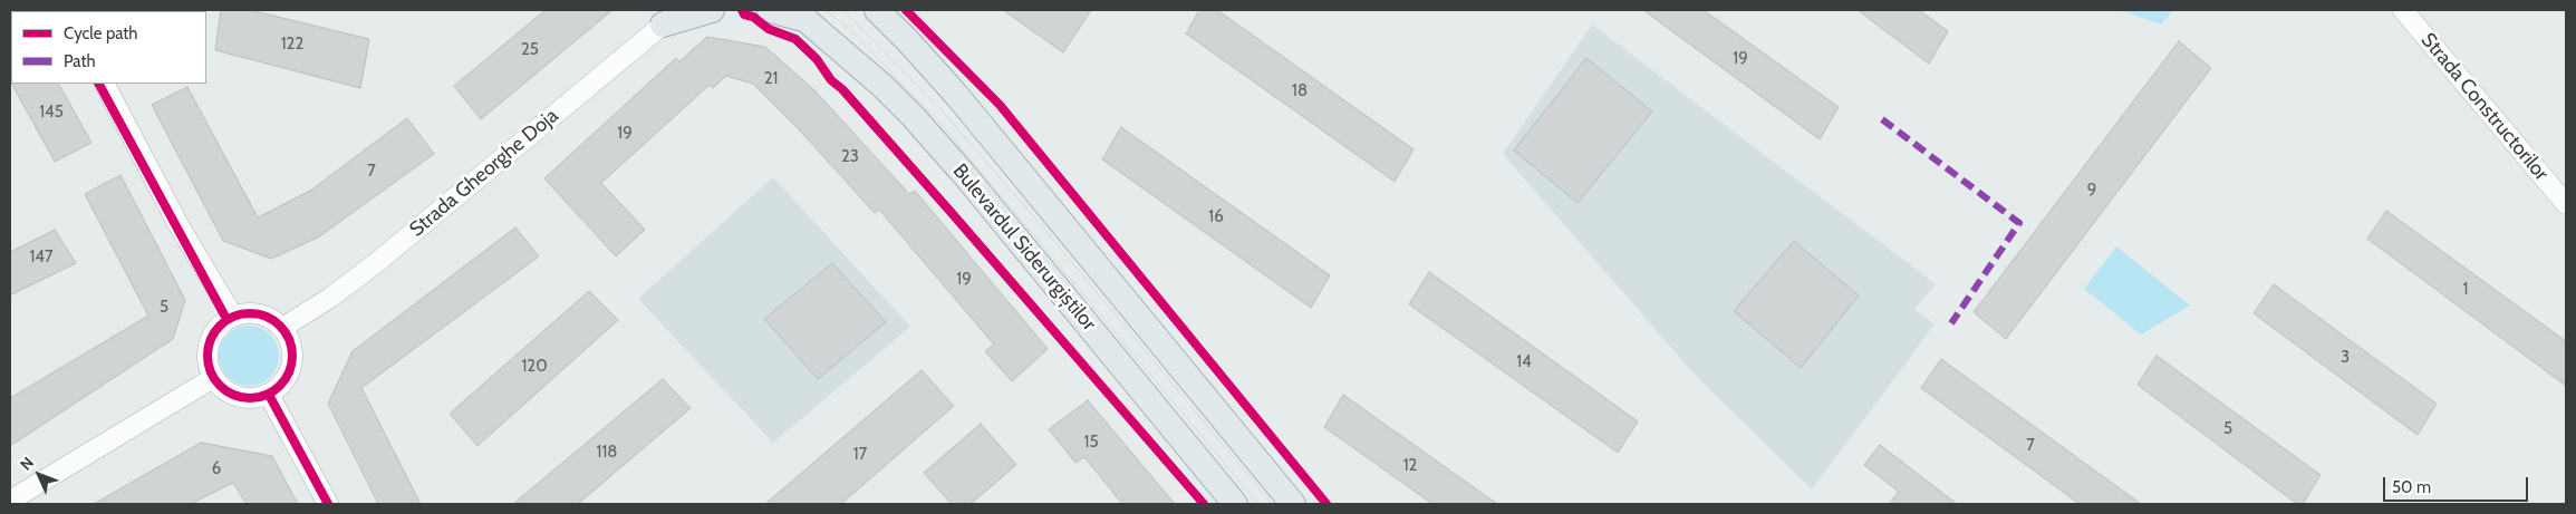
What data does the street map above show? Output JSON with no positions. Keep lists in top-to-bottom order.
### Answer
{
  "streets": {
    "main road": ["Bulevardul Siderurgiștilor"],
    "street": ["Strada Constructorilor", "Strada Gheorghe Doja"]
  },
  "house_numbers": [
    "122",
    "25",
    "19",
    "21",
    "18",
    "145",
    "19",
    "23",
    "7",
    "9",
    "16",
    "147",
    "19",
    "1",
    "5",
    "3",
    "14",
    "120",
    "5",
    "15",
    "7",
    "118",
    "17",
    "12",
    "6"
  ],
  "legend": ["Cycle path", "Path"],
  "scale_bar": "50 m",
  "north": "top left"
}
